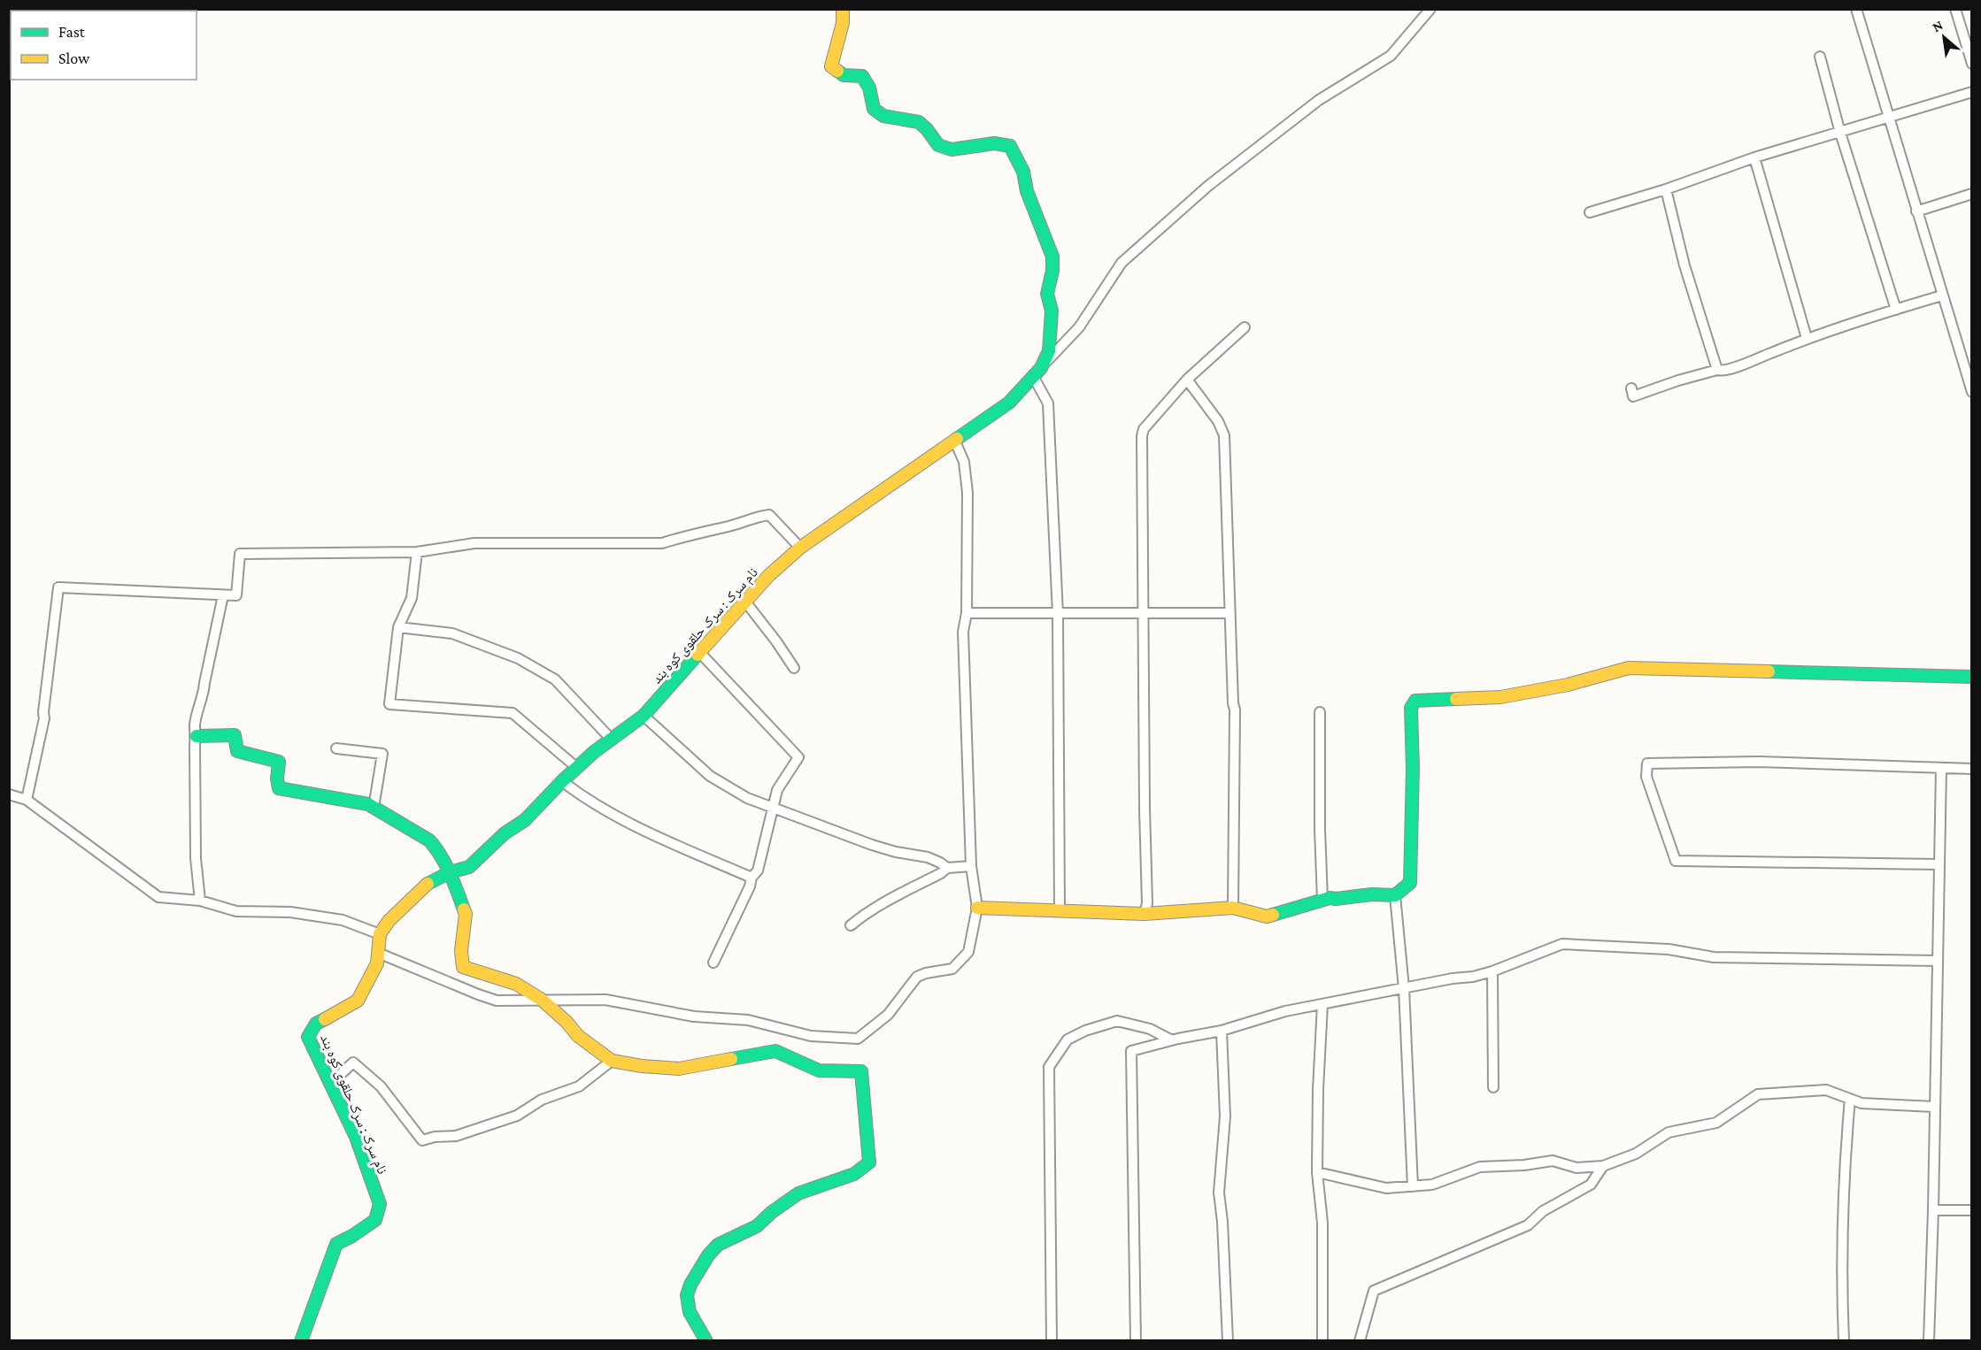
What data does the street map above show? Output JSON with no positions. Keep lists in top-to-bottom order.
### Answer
{
  "streets": {
    "street": ["نام سرک : سرک حلقوی کوه بند"]
  },
  "legend": ["Fast", "Slow"],
  "north": "top left"
}
